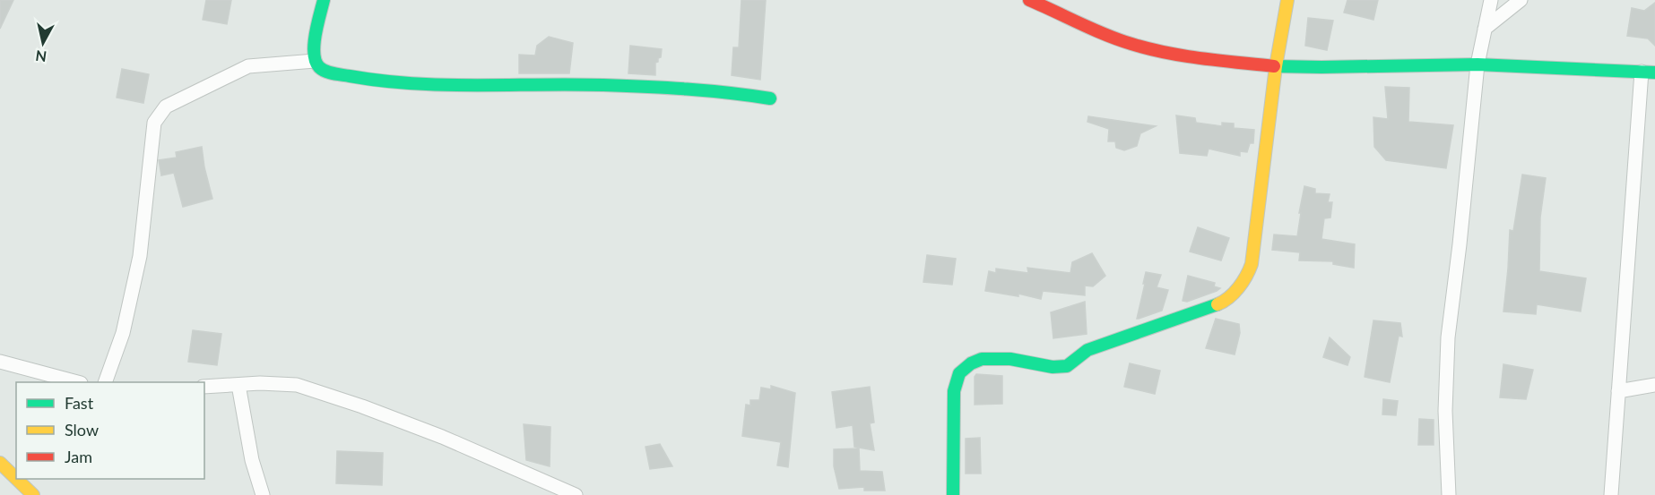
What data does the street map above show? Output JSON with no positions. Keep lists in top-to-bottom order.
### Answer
{
  "legend": ["Fast", "Slow", "Jam"],
  "north": "bottom"
}
